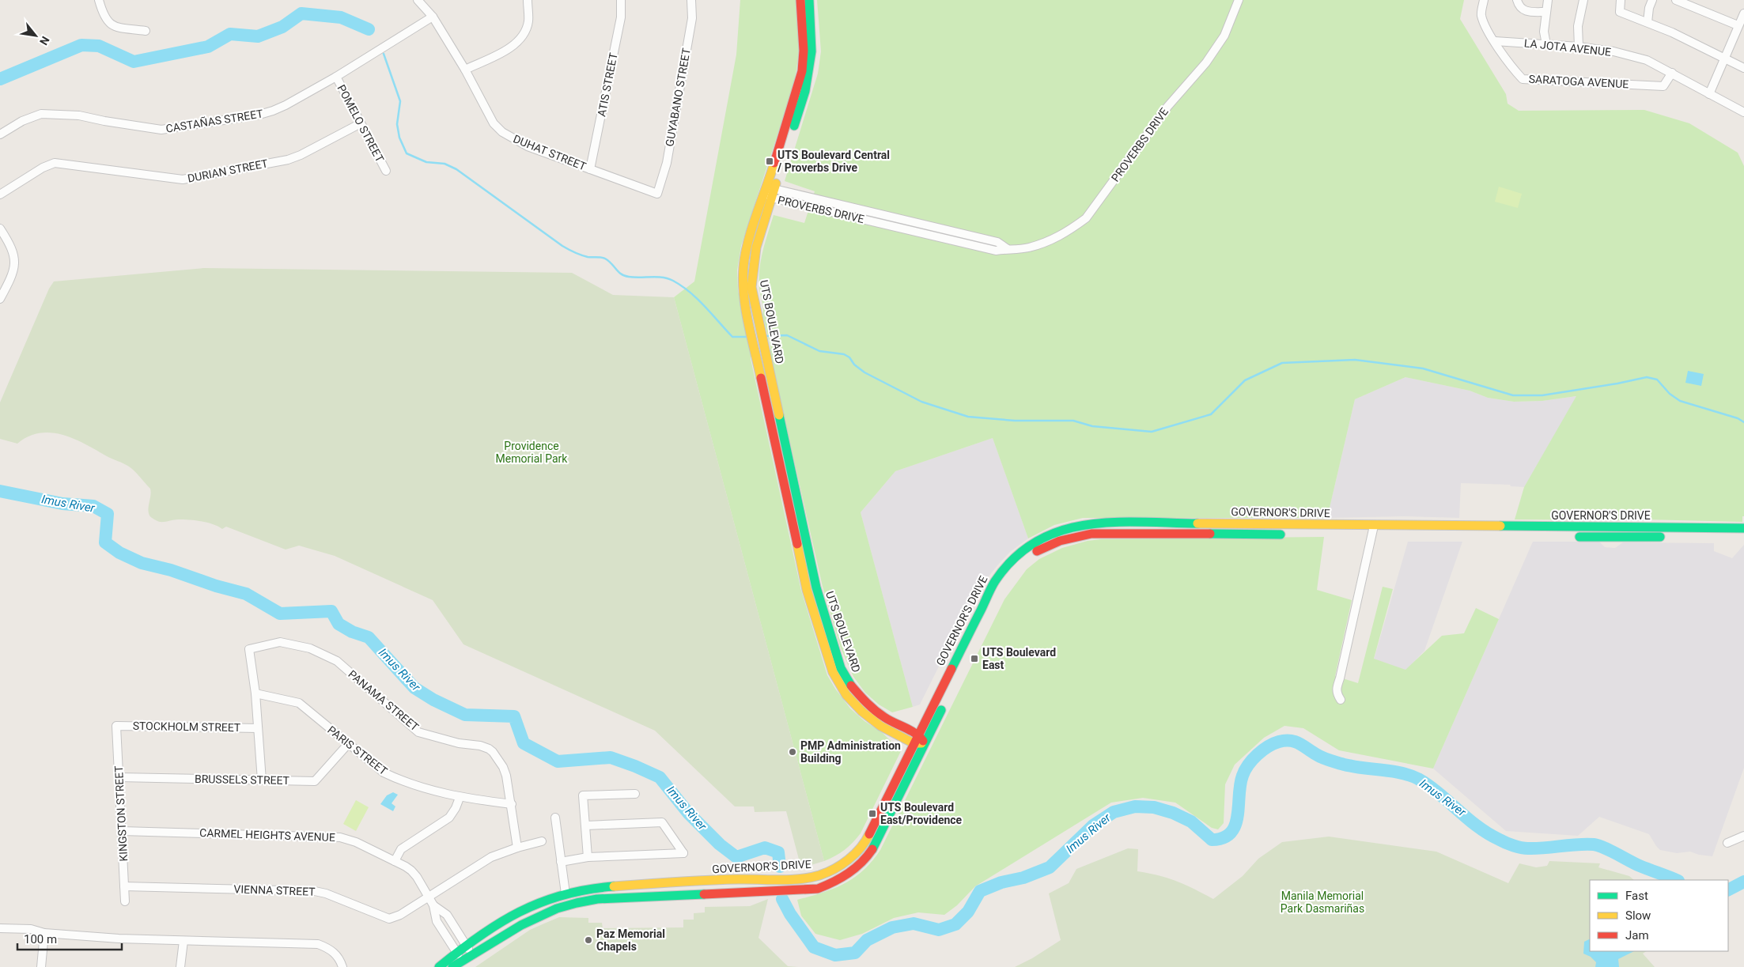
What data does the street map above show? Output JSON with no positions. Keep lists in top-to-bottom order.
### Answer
{
  "streets": {
    "main road": ["UTS BOULEVARD", "GOVERNOR'S DRIVE"],
    "street": [
      "LA JOTA AVENUE",
      "SARATOGA AVENUE",
      "ATIS STREET",
      "GUYABANO STREET",
      "CASTAÑAS STREET",
      "POMELO STREET",
      "PROVERBS DRIVE",
      "DUHAT STREET",
      "DURIAN STREET",
      "PANAMA STREET",
      "STOCKHOLM STREET",
      "PARIS STREET",
      "BRUSSELS STREET",
      "KINGSTON STREET",
      "CARMEL HEIGHTS AVENUE",
      "VIENNA STREET"
    ]
  },
  "crossings": [
    ["LA JOTA AVENUE", "SARATOGA AVENUE"],
    ["ATIS STREET", "DUHAT STREET"],
    ["GUYABANO STREET", "DUHAT STREET"],
    ["CASTAÑAS STREET", "POMELO STREET"],
    ["CASTAÑAS STREET", "DUHAT STREET"],
    ["POMELO STREET", "DURIAN STREET"],
    ["PROVERBS DRIVE", "UTS BOULEVARD"],
    ["UTS BOULEVARD", "GOVERNOR'S DRIVE"],
    ["GOVERNOR'S DRIVE", "CARMEL HEIGHTS AVENUE"],
    ["PANAMA STREET", "PARIS STREET"],
    ["PANAMA STREET", "VIENNA STREET"],
    ["STOCKHOLM STREET", "KINGSTON STREET"],
    ["PARIS STREET", "BRUSSELS STREET"],
    ["BRUSSELS STREET", "KINGSTON STREET"],
    ["KINGSTON STREET", "CARMEL HEIGHTS AVENUE"],
    ["KINGSTON STREET", "VIENNA STREET"],
    ["CARMEL HEIGHTS AVENUE", "VIENNA STREET"]
  ],
  "water": ["Imus River"],
  "parks": ["Providence Memorial Park", "Manila Memorial Park Dasmariñas"],
  "places": {
    "transit": ["UTS Boulevard Central / Proverbs Drive", "UTS Boulevard East", "UTS Boulevard East/Providence"],
    "other": ["PMP Administration Building", "Paz Memorial Chapels"]
  },
  "legend": ["Fast", "Slow", "Jam"],
  "scale_bar": "100 m",
  "north": "bottom right"
}
